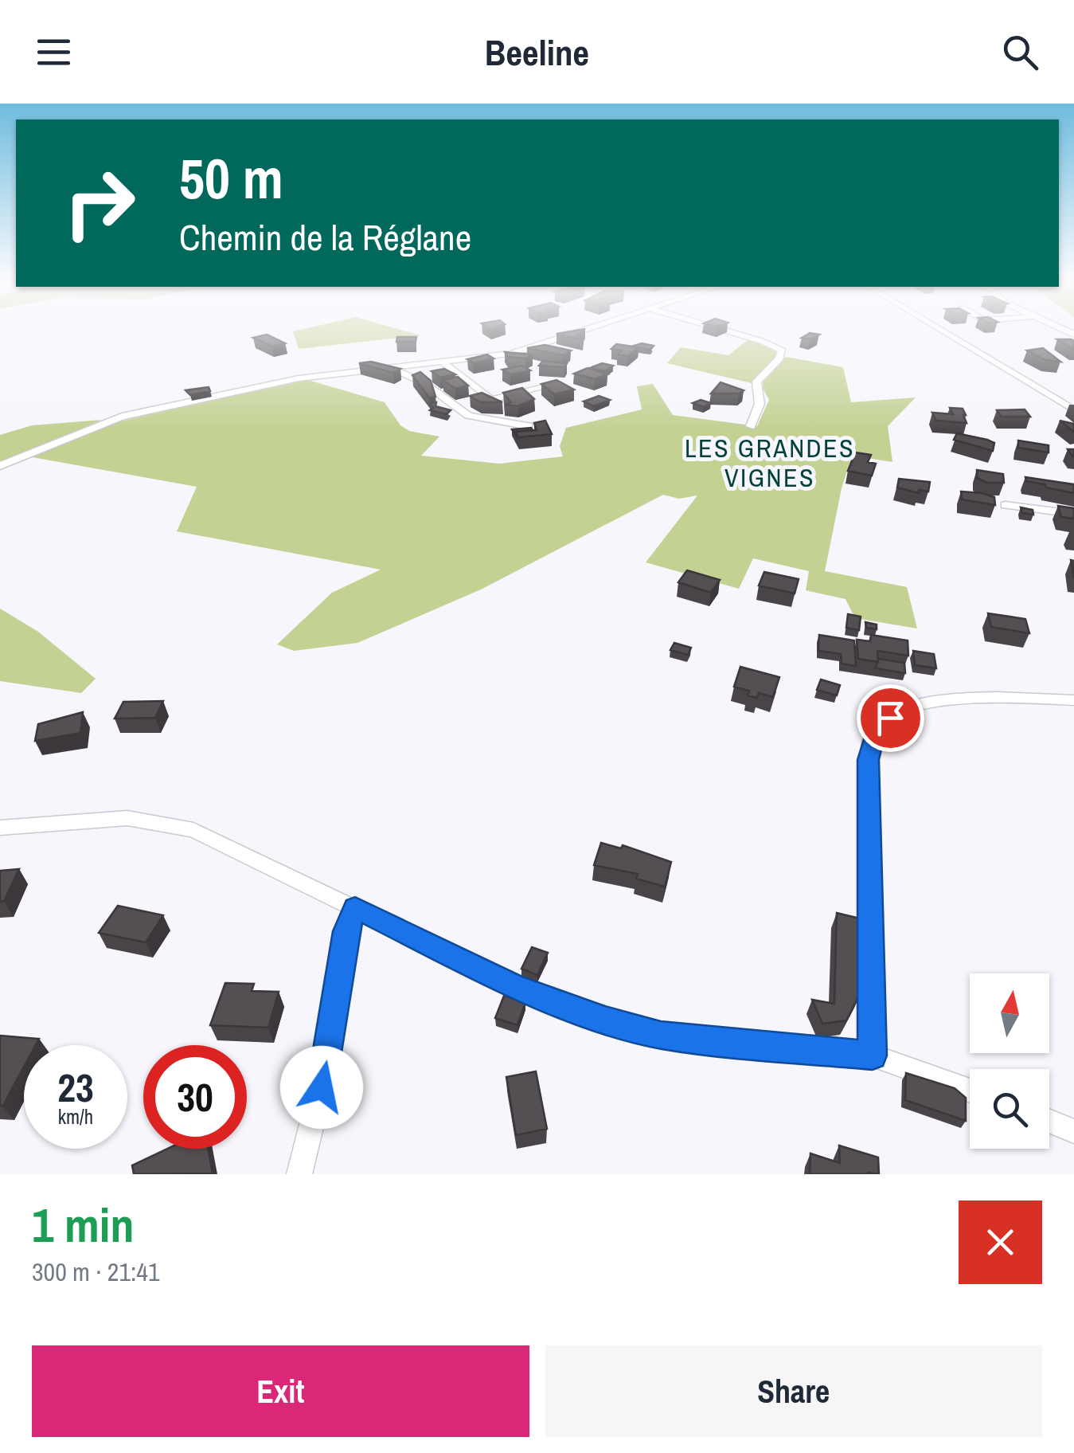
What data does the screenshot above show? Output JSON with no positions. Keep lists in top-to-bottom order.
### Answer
{
  "districts": ["LES GRANDES VIGNES"],
  "north": "top",
  "page": {
    "header": "Beeline",
    "turn": ["50 m", "Chemin de la Réglane"],
    "speed": "23 km/h",
    "limit": "30",
    "heading": ["1 min", "300 m · 21:41"],
    "buttons": ["Exit", "Share"]
  }
}
